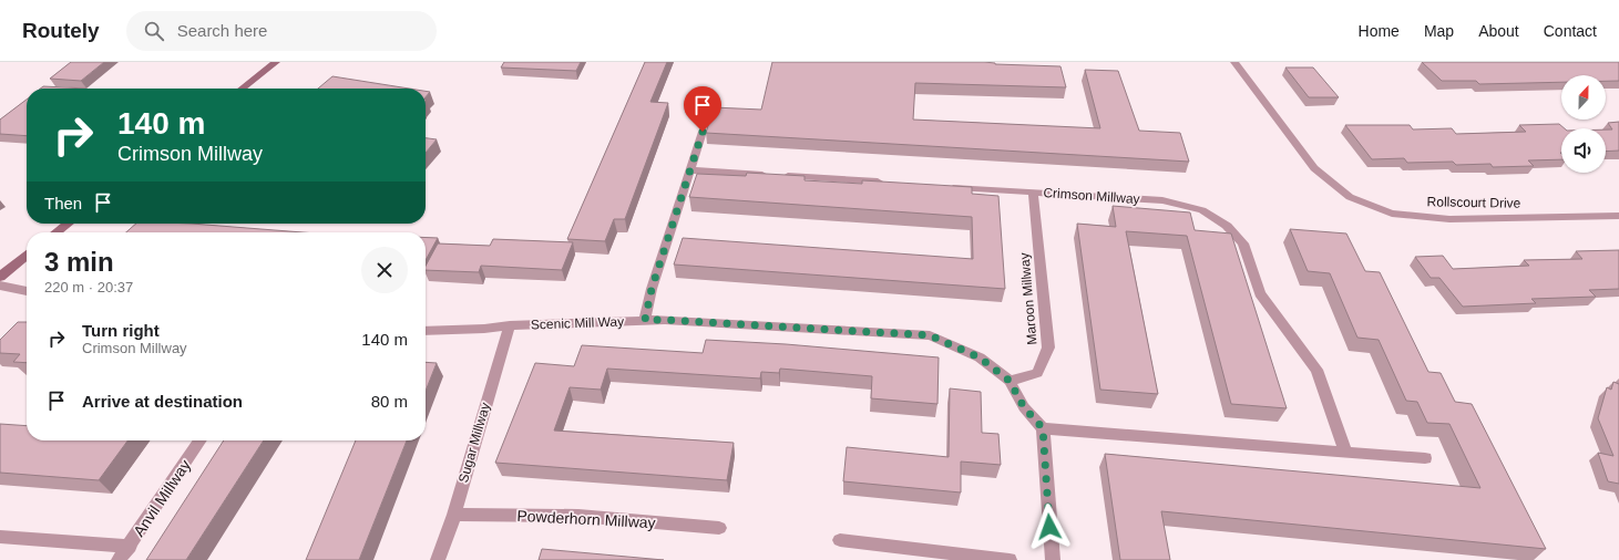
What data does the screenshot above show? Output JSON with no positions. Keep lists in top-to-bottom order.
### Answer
{
  "streets": {
    "street": [
      "Crimson Millway",
      "Rollscourt Drive",
      "Maroon Millway",
      "Scenic Mill Way",
      "Sugar Millway",
      "Anvil Millway",
      "Powderhorn Millway"
    ]
  },
  "crossings": [
    ["Crimson Millway", "Maroon Millway"],
    ["Maroon Millway", "Scenic Mill Way"],
    ["Scenic Mill Way", "Sugar Millway"],
    ["Sugar Millway", "Powderhorn Millway"]
  ],
  "north": "top",
  "page": {
    "header": "Routely",
    "search": "Search here",
    "nav": [
      "Home",
      "Map",
      "About",
      "Contact"
    ],
    "turn": ["140 m", "Crimson Millway"],
    "then": "Then",
    "heading": ["3 min", "220 m · 20:37"],
    "list": [
      {
        "name": "Turn right",
        "note": "Crimson Millway",
        "value": "140 m"
      },
      {
        "name": "Arrive at destination",
        "value": "80 m"
      }
    ]
  }
}
